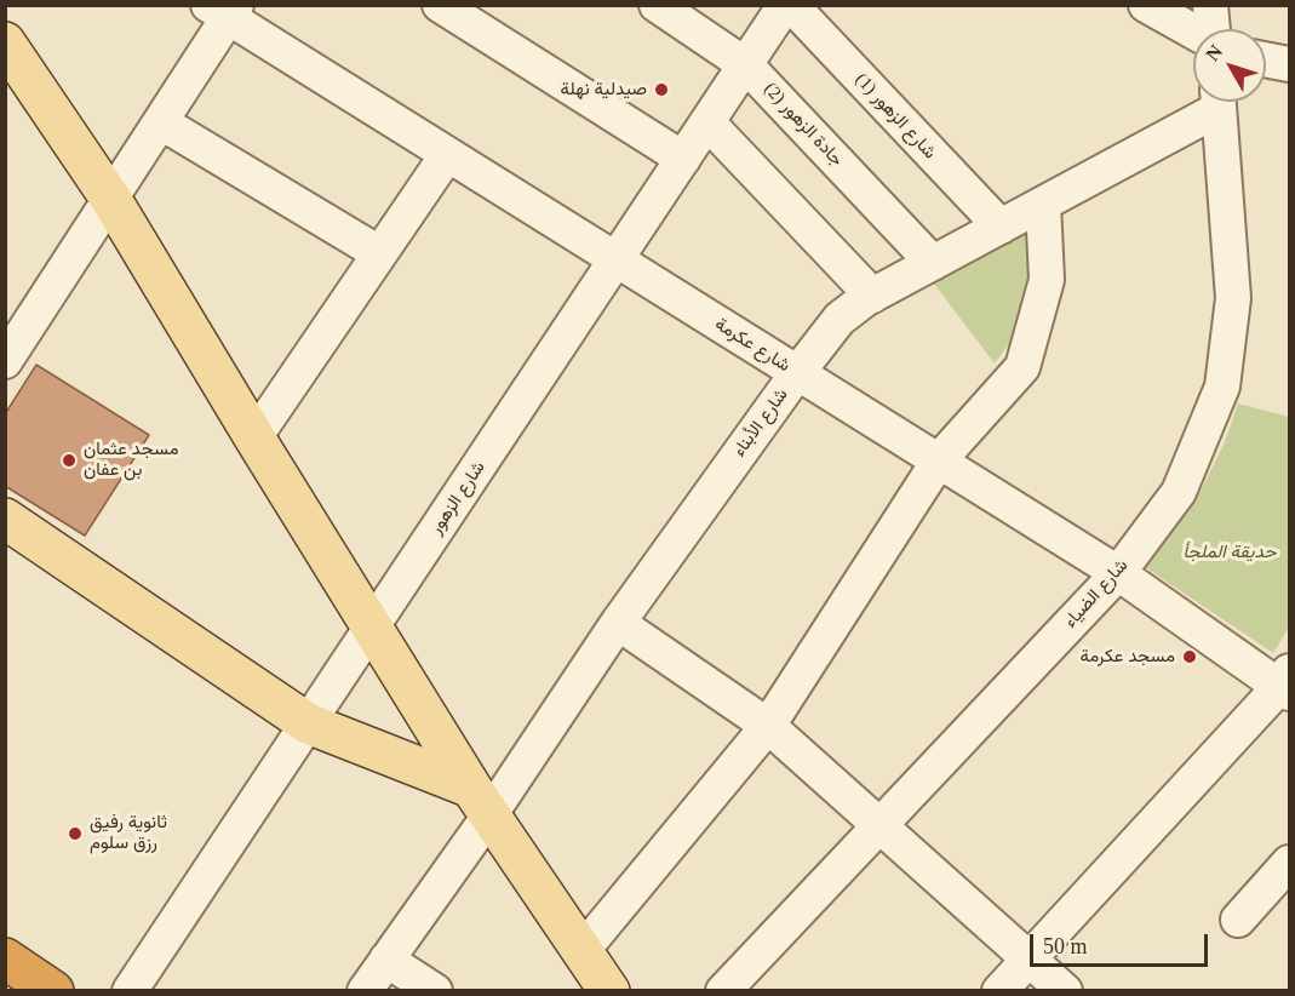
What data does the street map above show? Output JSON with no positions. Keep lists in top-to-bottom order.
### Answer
{
  "streets": {
    "street": [
      "شارع الزهور (1)",
      "جادة الزهور (2)",
      "شارع عكرمة",
      "شارع الأبناء",
      "شارع الزهور",
      "شارع الضياء"
    ]
  },
  "crossings": [
    ["شارع الزهور (1)", "شارع الأبناء"],
    ["جادة الزهور (2)", "شارع الأبناء"],
    ["جادة الزهور (2)", "شارع الزهور"],
    ["شارع عكرمة", "شارع الأبناء"],
    ["شارع عكرمة", "شارع الزهور"],
    ["شارع عكرمة", "شارع الضياء"]
  ],
  "parks": ["حديقة الملجأ"],
  "places": [
    "صيدلية نهلة",
    "مسجد عثمان بن عفان",
    "مسجد عكرمة",
    "ثانوية رفيق رزق سلوم"
  ],
  "scale_bar": "50 m",
  "north": "top left"
}
